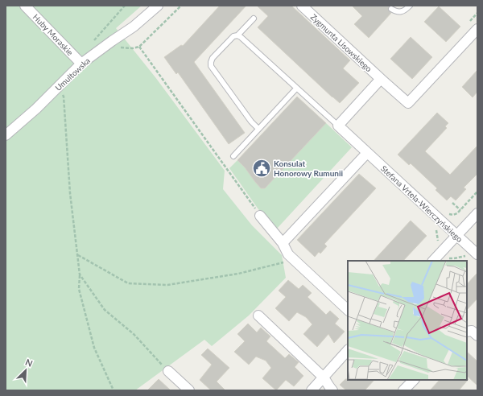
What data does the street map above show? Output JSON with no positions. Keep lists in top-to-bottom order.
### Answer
{
  "streets": {
    "street": [
      "Huby Moraskie",
      "Zygmunta Lisowskiego",
      "Umultowska",
      "Stefana Vrtela-Wierczyńskiego"
    ]
  },
  "crossings": [
    ["Huby Moraskie", "Umultowska"]
  ],
  "places": {
    "public building": ["Konsulat Honorowy Rumunii"]
  },
  "north": "top right"
}
